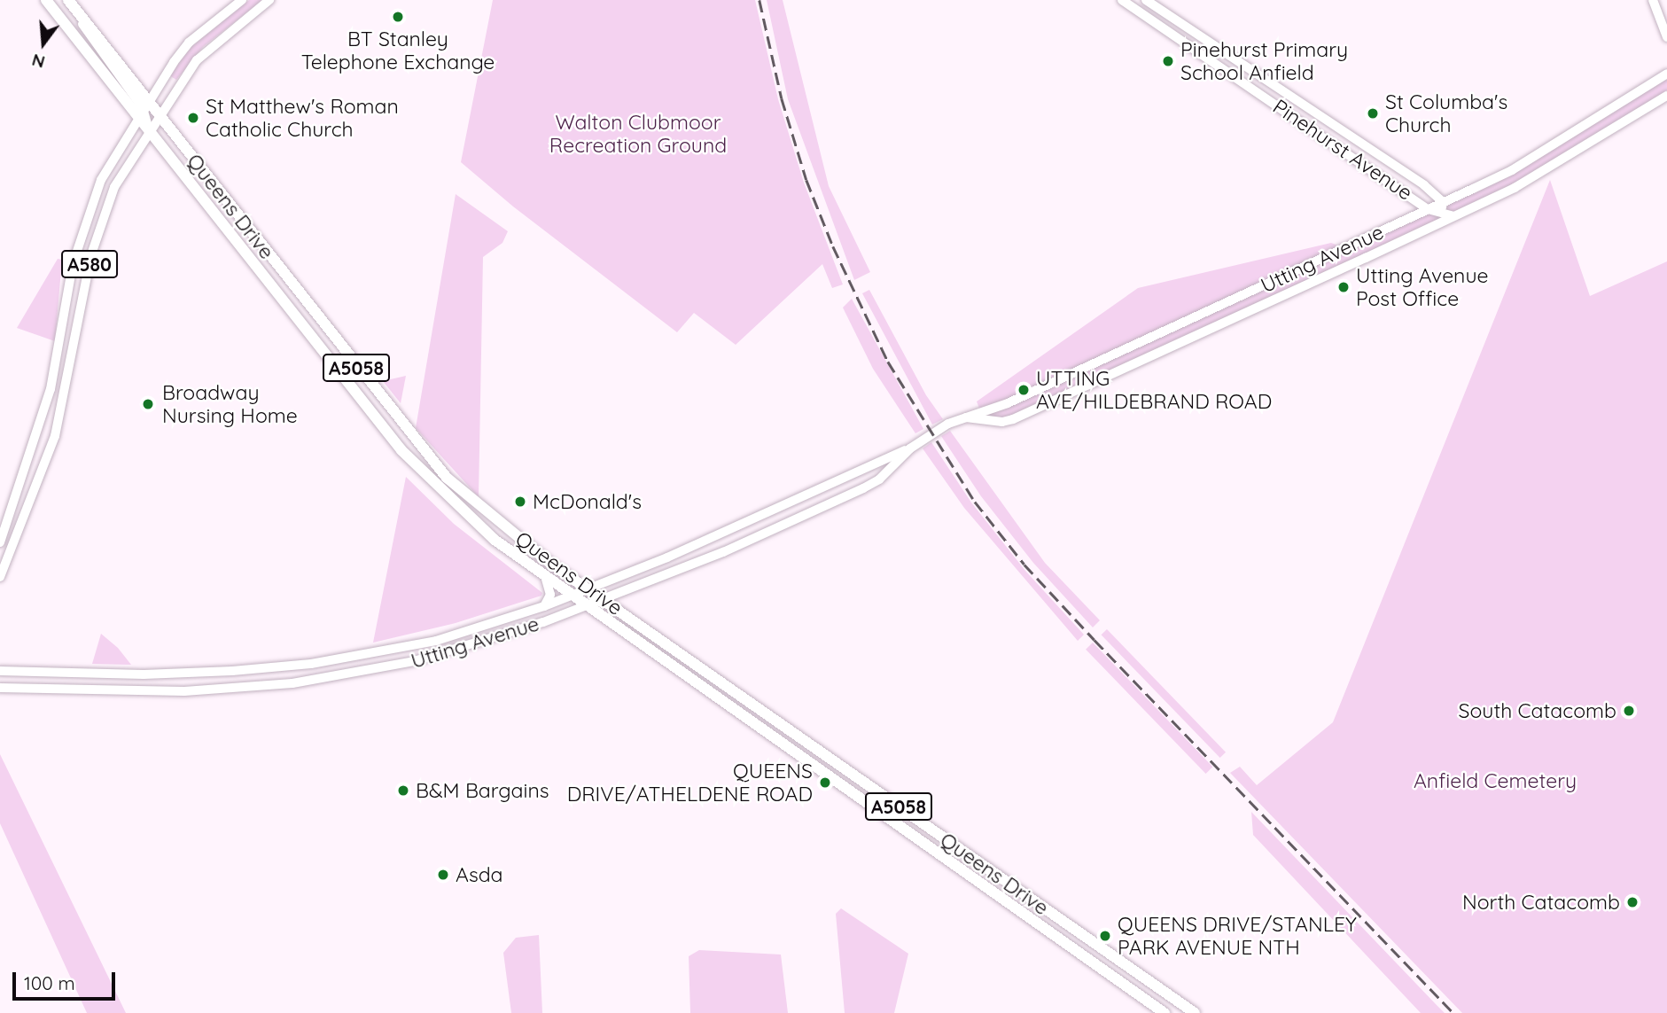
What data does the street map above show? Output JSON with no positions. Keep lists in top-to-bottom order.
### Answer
{
  "streets": {
    "highway": ["Queens Drive", "A5058"],
    "main road": ["A580"],
    "street": ["Pinehurst Avenue", "Utting Avenue"]
  },
  "crossings": [
    ["Pinehurst Avenue", "Utting Avenue"],
    ["Queens Drive", "Utting Avenue"],
    ["Queens Drive", "A580"]
  ],
  "parks": ["Walton Clubmoor Recreation Ground", "Anfield Cemetery"],
  "places": [
    "BT Stanley Telephone Exchange",
    "Pinehurst Primary School Anfield",
    "St Columba's Church",
    "St Matthew's Roman Catholic Church",
    "Utting Avenue Post Office",
    "UTTING AVE/HILDEBRAND ROAD",
    "Broadway Nursing Home",
    "McDonald's",
    "South Catacomb",
    "QUEENS DRIVE/ATHELDENE ROAD",
    "B&M Bargains",
    "Asda",
    "North Catacomb",
    "QUEENS DRIVE/STANLEY PARK AVENUE NTH"
  ],
  "scale_bar": "100 m",
  "north": "bottom"
}
